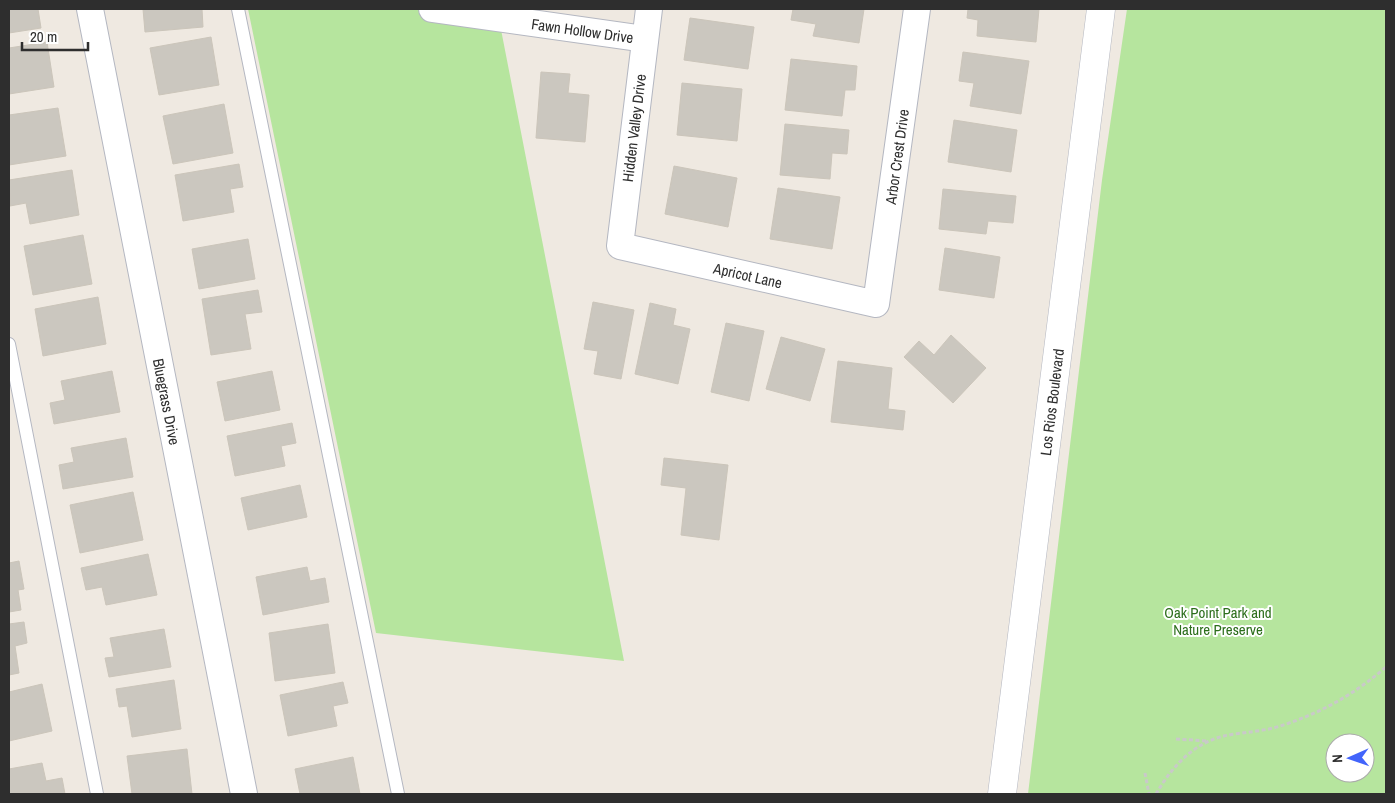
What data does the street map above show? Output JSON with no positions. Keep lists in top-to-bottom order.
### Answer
{
  "streets": {
    "street": [
      "Fawn Hollow Drive",
      "Hidden Valley Drive",
      "Arbor Crest Drive",
      "Apricot Lane",
      "Los Rios Boulevard",
      "Bluegrass Drive"
    ]
  },
  "crossings": [
    ["Fawn Hollow Drive", "Hidden Valley Drive"],
    ["Hidden Valley Drive", "Apricot Lane"],
    ["Arbor Crest Drive", "Apricot Lane"]
  ],
  "parks": ["Oak Point Park and Nature Preserve"],
  "scale_bar": "20 m",
  "north": "left"
}
